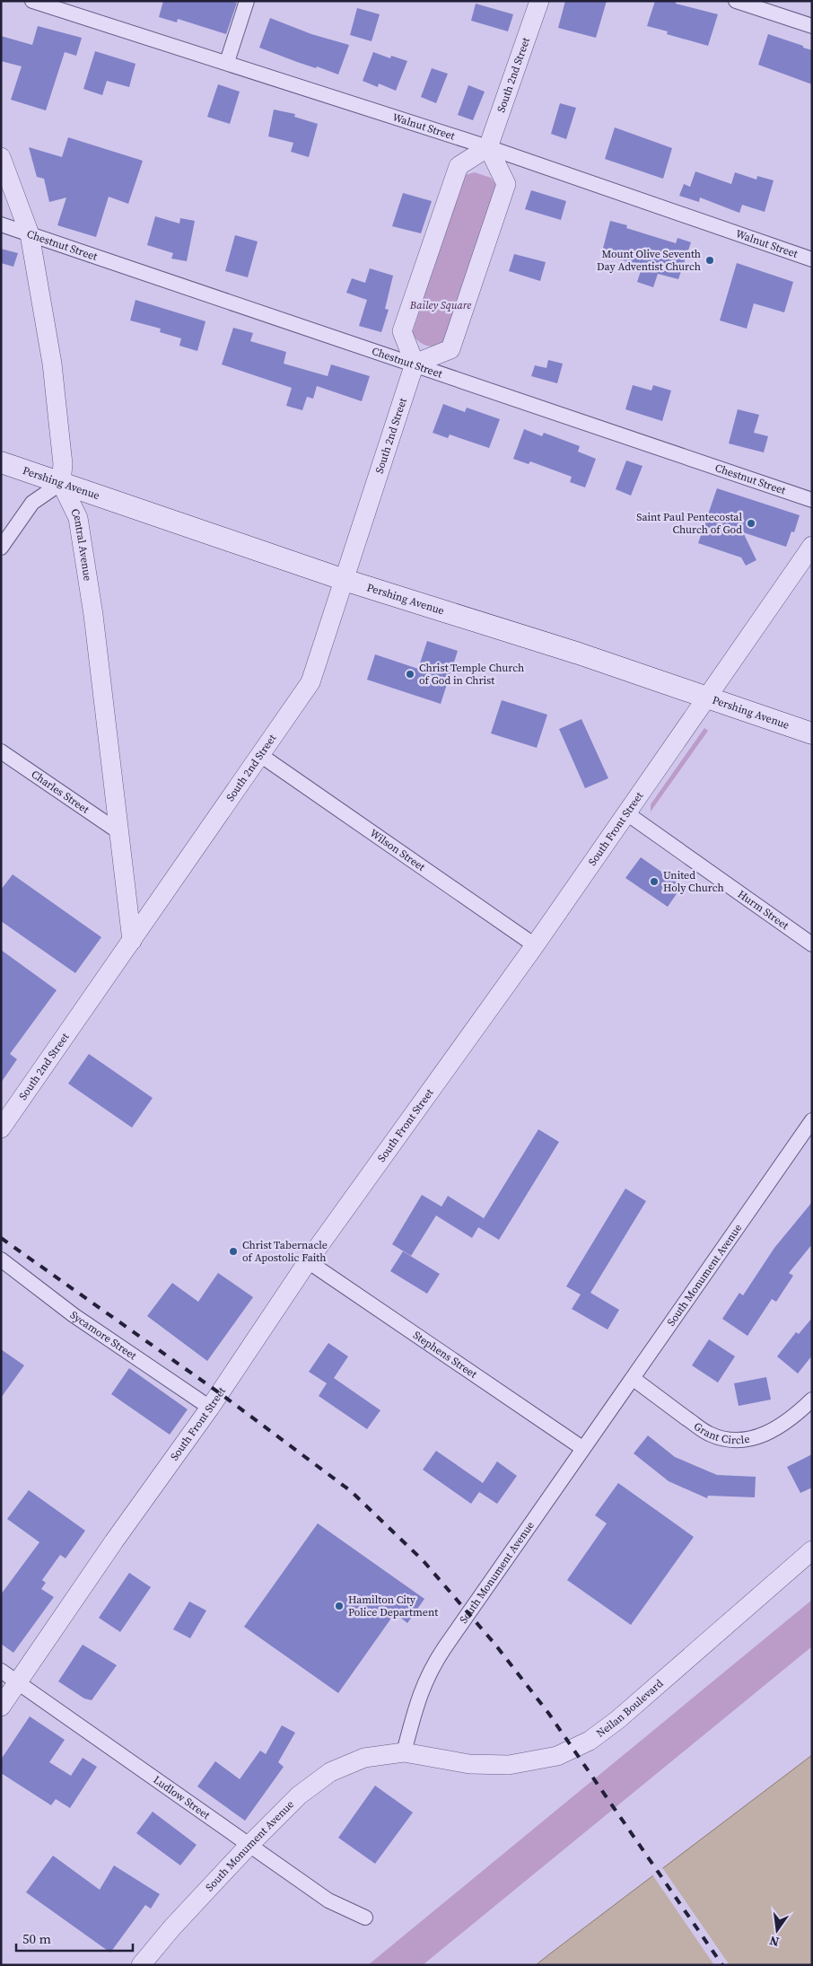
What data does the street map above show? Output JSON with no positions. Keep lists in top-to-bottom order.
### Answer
{
  "streets": {
    "main road": ["Pershing Avenue"],
    "street": [
      "South 2nd Street",
      "Walnut Street",
      "Chestnut Street",
      "Central Avenue",
      "Charles Street",
      "South Front Street",
      "Wilson Street",
      "Hurm Street",
      "South Monument Avenue",
      "Sycamore Street",
      "Stephens Street",
      "Grant Circle",
      "Neilan Boulevard",
      "Ludlow Street"
    ]
  },
  "crossings": [
    ["South 2nd Street", "Walnut Street"],
    ["South 2nd Street", "Chestnut Street"],
    ["South 2nd Street", "Pershing Avenue"],
    ["South 2nd Street", "Central Avenue"],
    ["South 2nd Street", "Wilson Street"],
    ["Chestnut Street", "Central Avenue"],
    ["Pershing Avenue", "Central Avenue"],
    ["Pershing Avenue", "South Front Street"],
    ["Central Avenue", "Charles Street"],
    ["South Front Street", "Wilson Street"],
    ["South Front Street", "Hurm Street"],
    ["South Front Street", "Sycamore Street"],
    ["South Front Street", "Stephens Street"],
    ["South Front Street", "Ludlow Street"],
    ["South Monument Avenue", "Stephens Street"],
    ["South Monument Avenue", "Grant Circle"],
    ["South Monument Avenue", "Neilan Boulevard"],
    ["South Monument Avenue", "Ludlow Street"]
  ],
  "parks": ["Bailey Square"],
  "places": [
    "Mount Olive Seventh Day Adventist Church",
    "Saint Paul Pentecostal Church of God",
    "Christ Temple Church of God in Christ",
    "United Holy Church",
    "Christ Tabernacle of Apostolic Faith",
    "Hamilton City Police Department"
  ],
  "scale_bar": "50 m",
  "north": "bottom"
}
